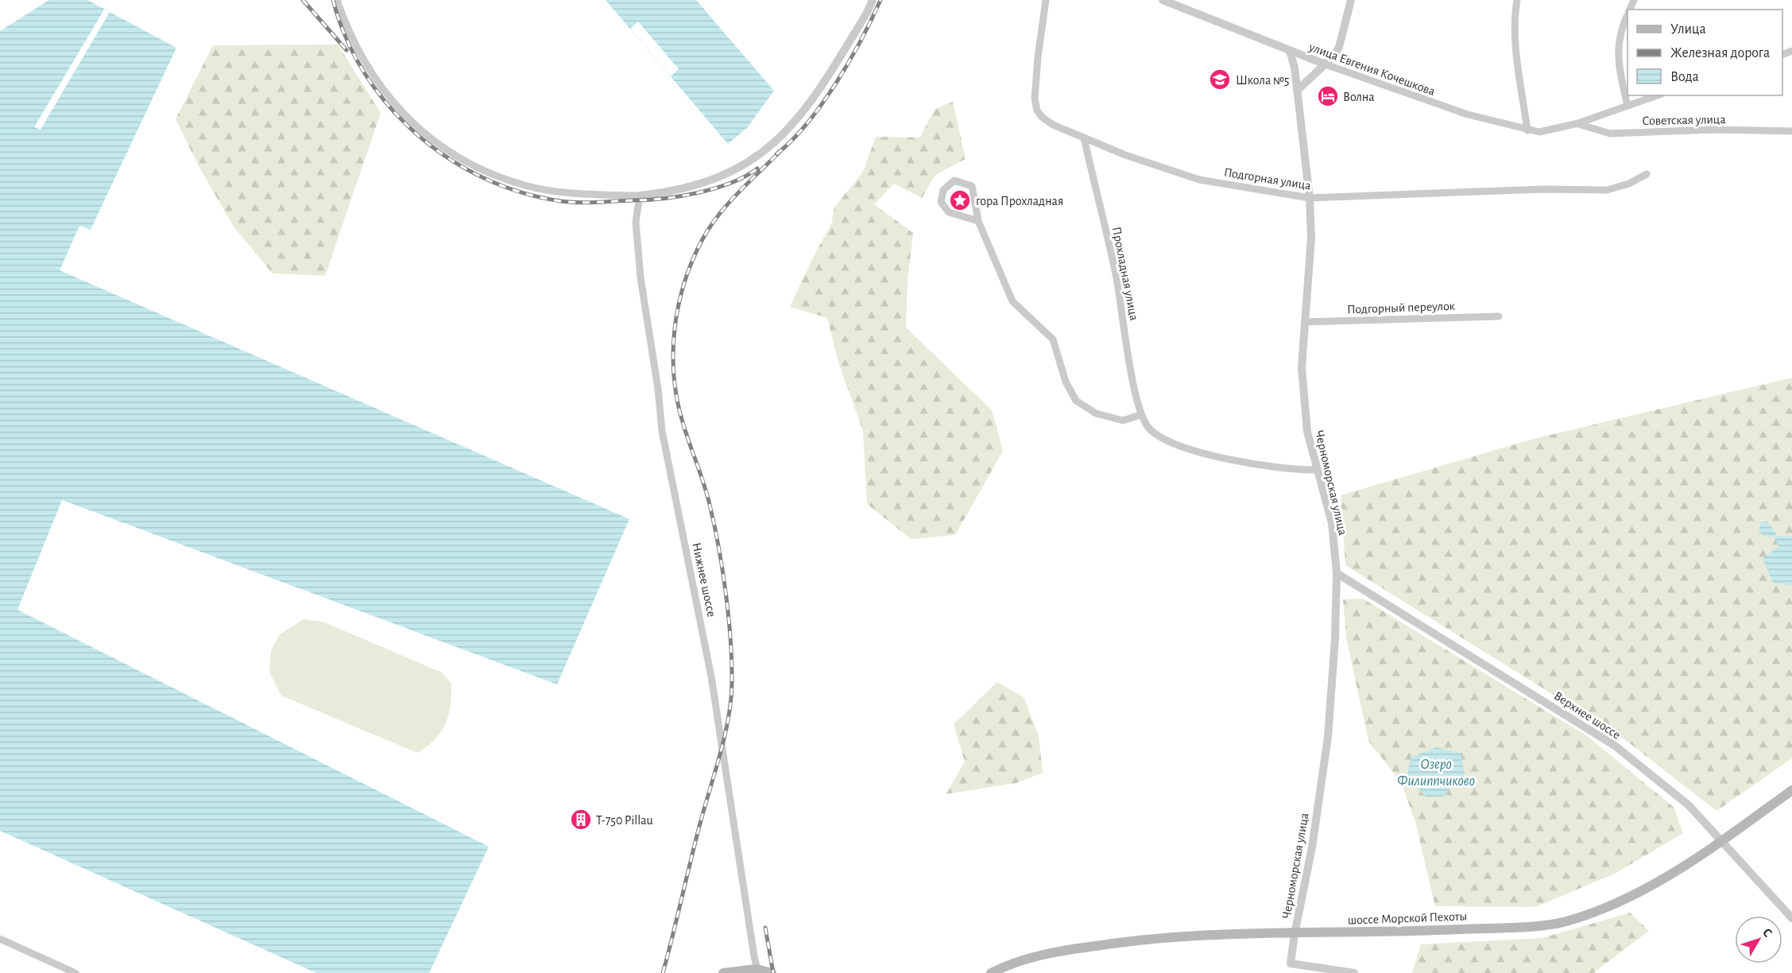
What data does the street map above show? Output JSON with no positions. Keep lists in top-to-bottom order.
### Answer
{
  "streets": {
    "main road": ["шоссе Морской Пехоты"],
    "street": [
      "улица Евгения Кочешкова",
      "Советская улица",
      "Подгорная улица",
      "Прохладная улица",
      "Подгорный переулок",
      "Черноморская улица",
      "Нижнее шоссе",
      "Верхнее шоссе"
    ]
  },
  "crossings": [
    ["улица Евгения Кочешкова", "Советская улица"],
    ["улица Евгения Кочешкова", "Черноморская улица"],
    ["Подгорная улица", "Прохладная улица"],
    ["Подгорная улица", "Черноморская улица"],
    ["Подгорный переулок", "Черноморская улица"],
    ["Черноморская улица", "Верхнее шоссе"],
    ["Черноморская улица", "шоссе Морской Пехоты"],
    ["Верхнее шоссе", "шоссе Морской Пехоты"]
  ],
  "water": ["Озеро Филиппчиково"],
  "places": {
    "school or university": ["Школа №5"],
    "hotel": ["Волна"],
    "place": ["гора Прохладная"],
    "building": ["T-750 Pillau"]
  },
  "legend": ["Улица", "Железная дорога", "Вода"],
  "north": "top right"
}
